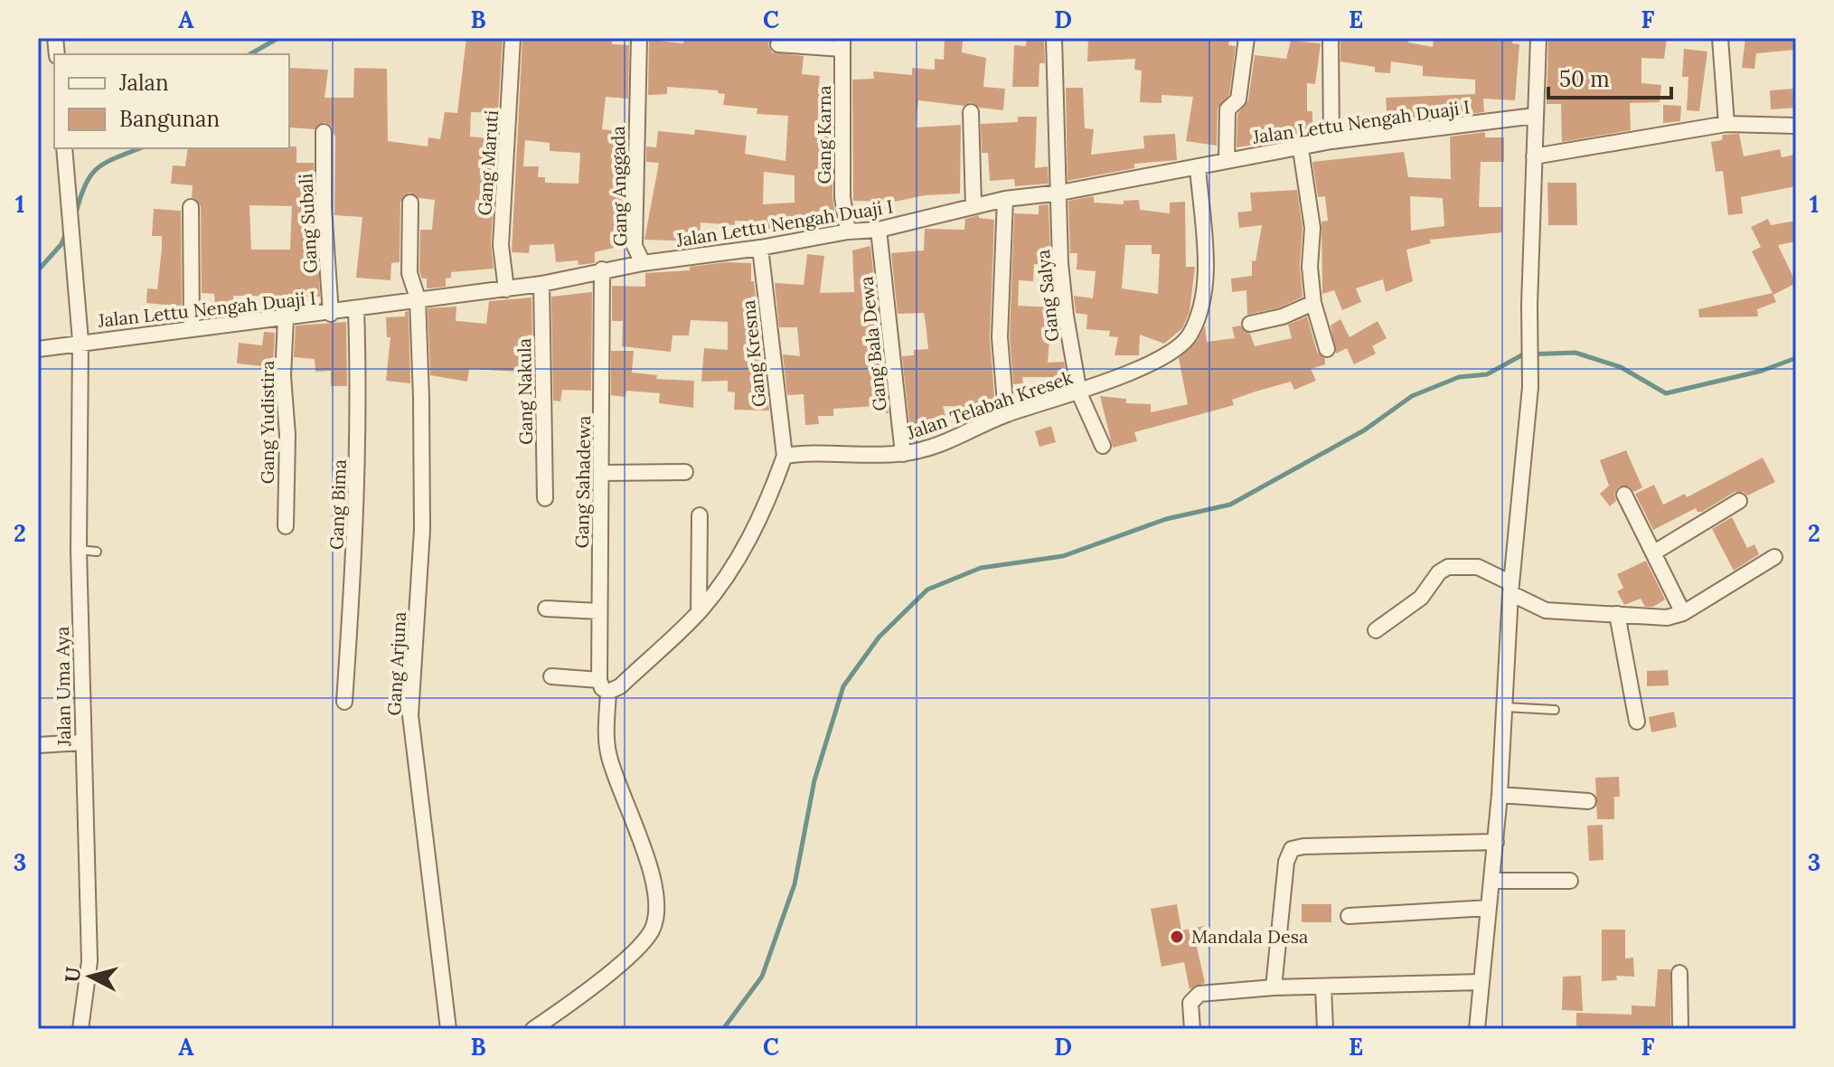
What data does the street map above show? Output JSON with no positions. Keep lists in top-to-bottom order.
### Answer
{
  "streets": {
    "street": [
      "Jalan Lettu Nengah Duaji I",
      "Gang Karna",
      "Gang Maruti",
      "Gang Anggada",
      "Gang Subali",
      "Gang Salya",
      "Gang Bala Dewa",
      "Gang Kresna",
      "Gang Nakula",
      "Jalan Telabah Kresek",
      "Gang Yudistira",
      "Gang Sahadewa",
      "Gang Bima",
      "Gang Arjuna",
      "Jalan Uma Aya"
    ]
  },
  "crossings": [
    ["Jalan Lettu Nengah Duaji I", "Gang Karna"],
    ["Jalan Lettu Nengah Duaji I", "Gang Maruti"],
    ["Jalan Lettu Nengah Duaji I", "Gang Anggada"],
    ["Jalan Lettu Nengah Duaji I", "Gang Subali"],
    ["Jalan Lettu Nengah Duaji I", "Gang Salya"],
    ["Jalan Lettu Nengah Duaji I", "Gang Bala Dewa"],
    ["Jalan Lettu Nengah Duaji I", "Gang Kresna"],
    ["Jalan Lettu Nengah Duaji I", "Gang Nakula"],
    ["Jalan Lettu Nengah Duaji I", "Jalan Telabah Kresek"],
    ["Jalan Lettu Nengah Duaji I", "Gang Yudistira"],
    ["Jalan Lettu Nengah Duaji I", "Gang Sahadewa"],
    ["Jalan Lettu Nengah Duaji I", "Gang Bima"],
    ["Jalan Lettu Nengah Duaji I", "Gang Arjuna"],
    ["Jalan Lettu Nengah Duaji I", "Jalan Uma Aya"],
    ["Gang Salya", "Jalan Telabah Kresek"],
    ["Gang Bala Dewa", "Jalan Telabah Kresek"],
    ["Gang Kresna", "Jalan Telabah Kresek"]
  ],
  "places": ["Mandala Desa"],
  "legend": ["Jalan", "Bangunan"],
  "scale_bar": "50 m",
  "north": "left",
  "grid": {
    "columns": [
      "A",
      "B",
      "C",
      "D",
      "E",
      "F"
    ],
    "rows": ["1", "2", "3"]
  }
}
